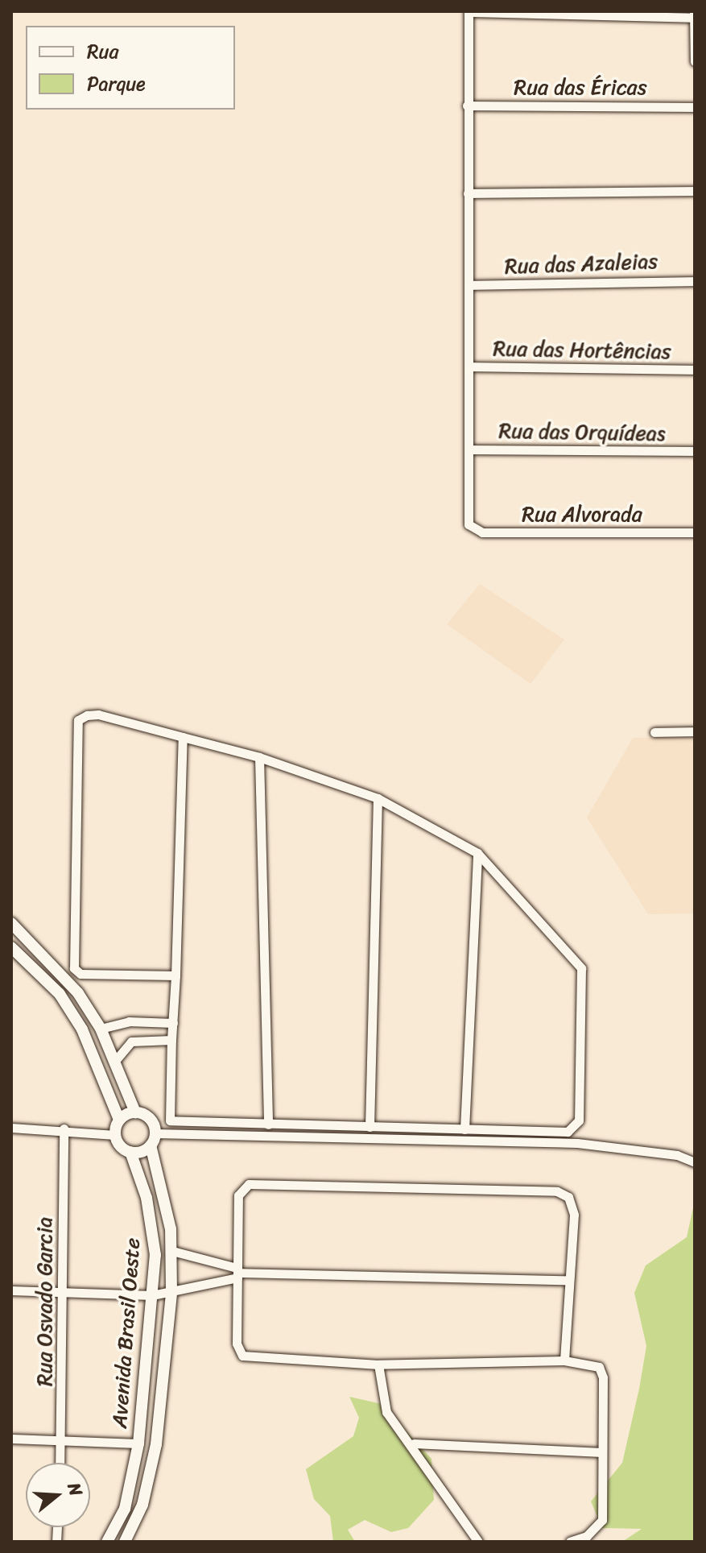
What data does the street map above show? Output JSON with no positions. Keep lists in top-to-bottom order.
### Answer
{
  "streets": {
    "street": [
      "Rua das Éricas",
      "Rua das Azaleias",
      "Rua das Hortências",
      "Rua das Orquídeas",
      "Rua Alvorada",
      "Rua Osvado Garcia",
      "Avenida Brasil Oeste"
    ]
  },
  "crossings": [
    ["Rua das Orquídeas", "Rua Alvorada"]
  ],
  "legend": ["Rua", "Parque"],
  "north": "right"
}
